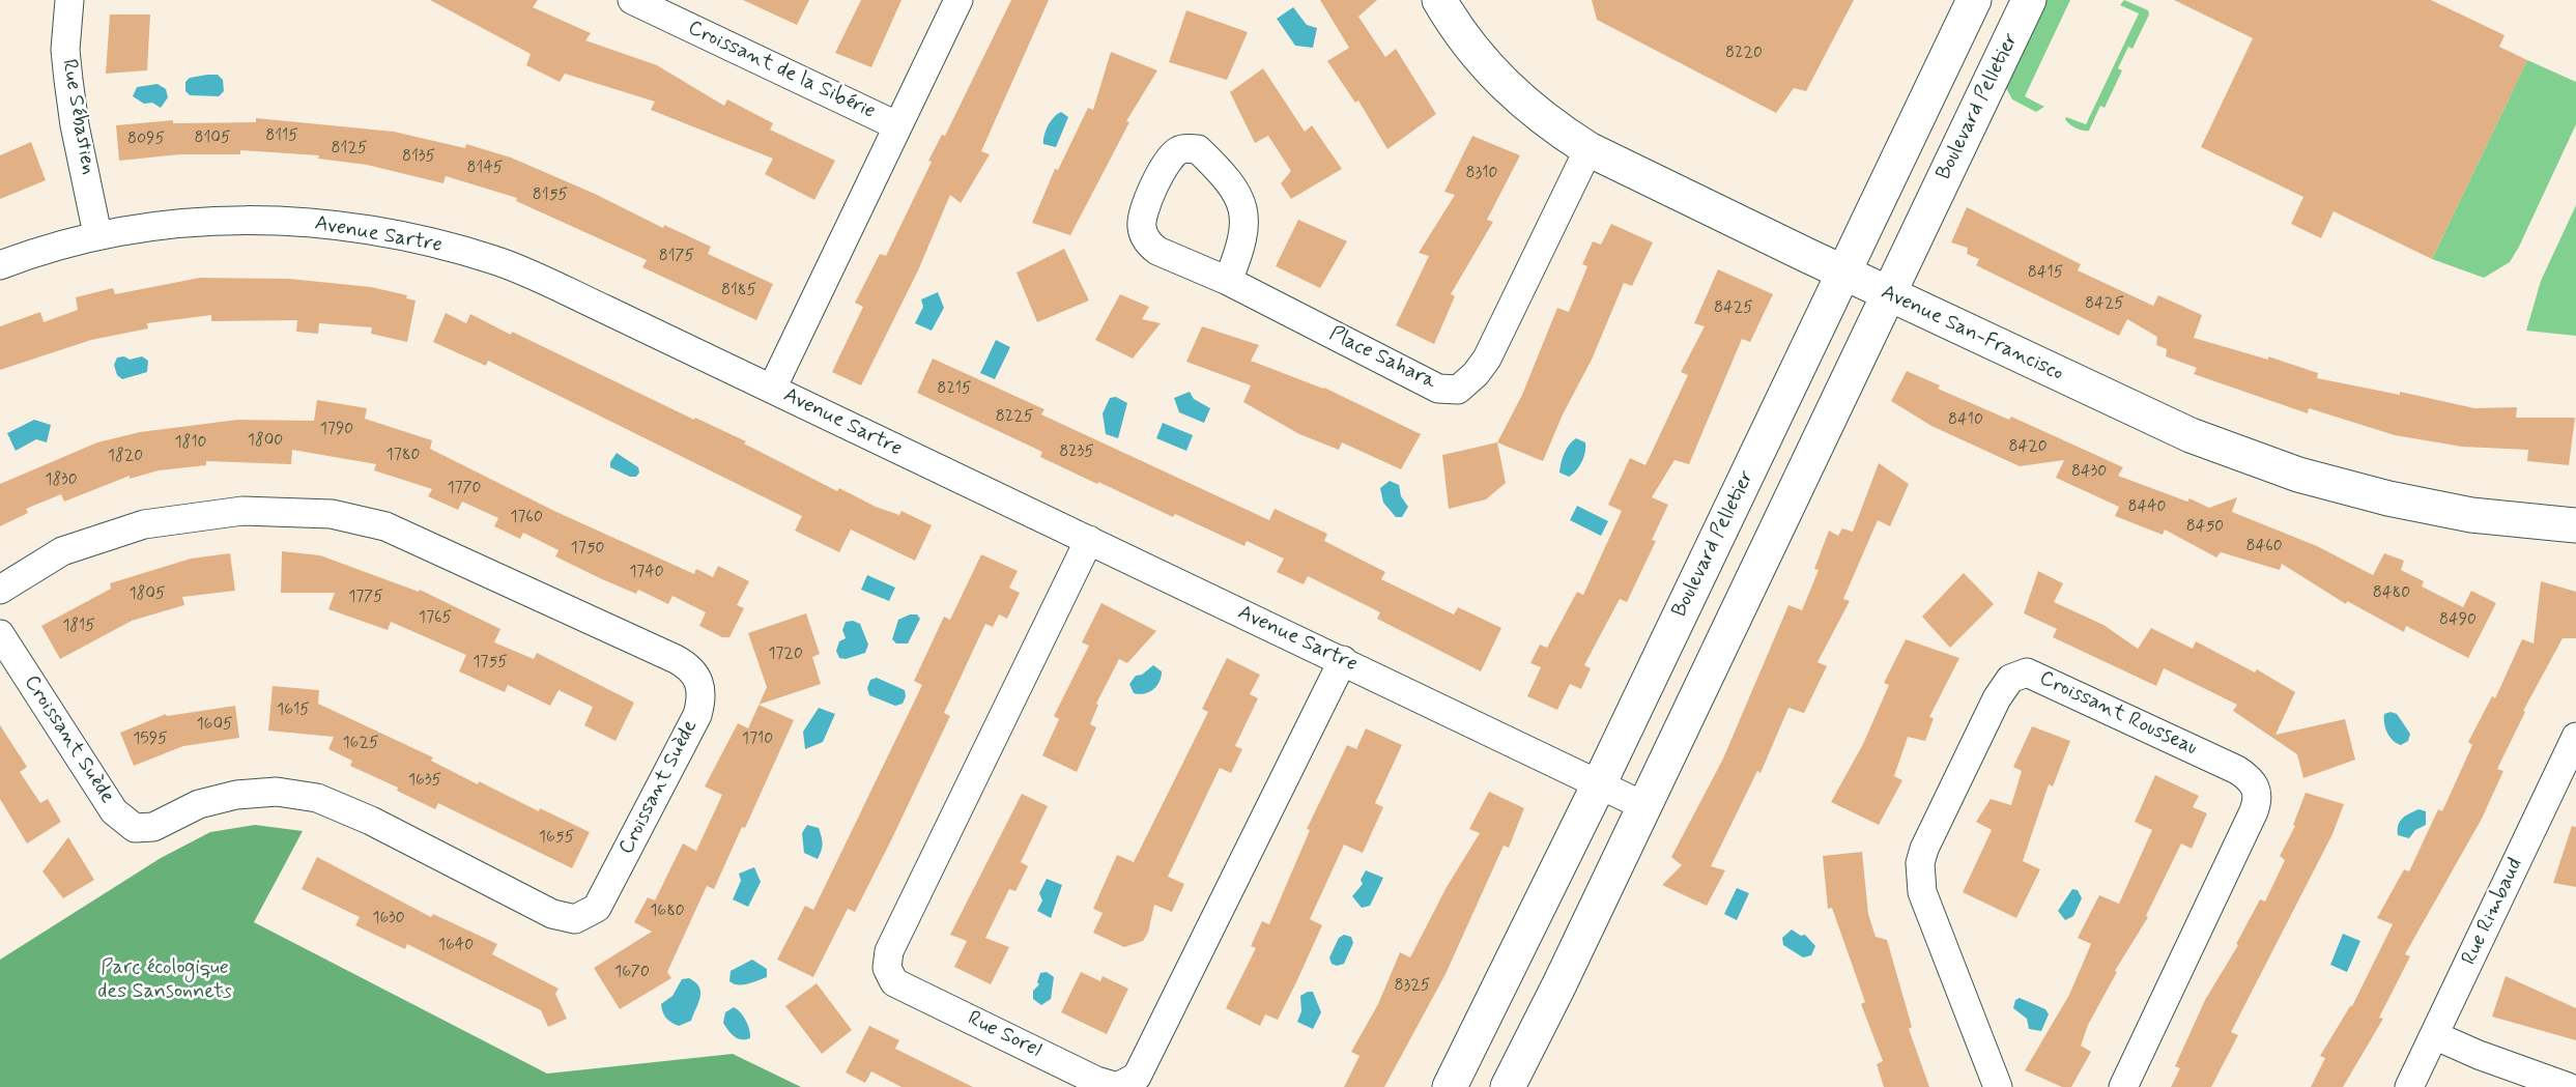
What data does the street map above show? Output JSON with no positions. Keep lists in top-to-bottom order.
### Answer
{
  "streets": {
    "street": [
      "Croissant de la Sibérie",
      "Boulevard Pelletier",
      "Rue Sébastien",
      "Avenue Sartre",
      "Avenue San-Francisco",
      "Place Sahara",
      "Croissant Rousseau",
      "Croissant Suède",
      "Rue Rimbaud",
      "Rue Sorel"
    ]
  },
  "crossings": [
    ["Croissant de la Sibérie", "Avenue Sartre"],
    ["Boulevard Pelletier", "Avenue Sartre"],
    ["Boulevard Pelletier", "Avenue San-Francisco"],
    ["Rue Sébastien", "Avenue Sartre"],
    ["Avenue Sartre", "Rue Sorel"],
    ["Avenue San-Francisco", "Place Sahara"]
  ],
  "parks": ["Parc écologique des Sansonnets"],
  "house_numbers": [
    "8220",
    "8115",
    "8105",
    "8095",
    "8125",
    "8135",
    "8145",
    "8310",
    "8155",
    "8175",
    "8415",
    "8185",
    "8425",
    "8425",
    "8215",
    "8225",
    "8410",
    "1790",
    "1800",
    "1810",
    "8420",
    "8235",
    "1780",
    "1820",
    "8430",
    "1830",
    "1770",
    "8440",
    "1760",
    "8450",
    "8460",
    "1750",
    "1740",
    "8480",
    "1805",
    "1775",
    "1765",
    "8490",
    "1815",
    "1720",
    "1755",
    "1615",
    "1605",
    "1595",
    "1710",
    "1625",
    "1635",
    "1655",
    "1680",
    "1630",
    "1640",
    "1670",
    "8325"
  ]
}
